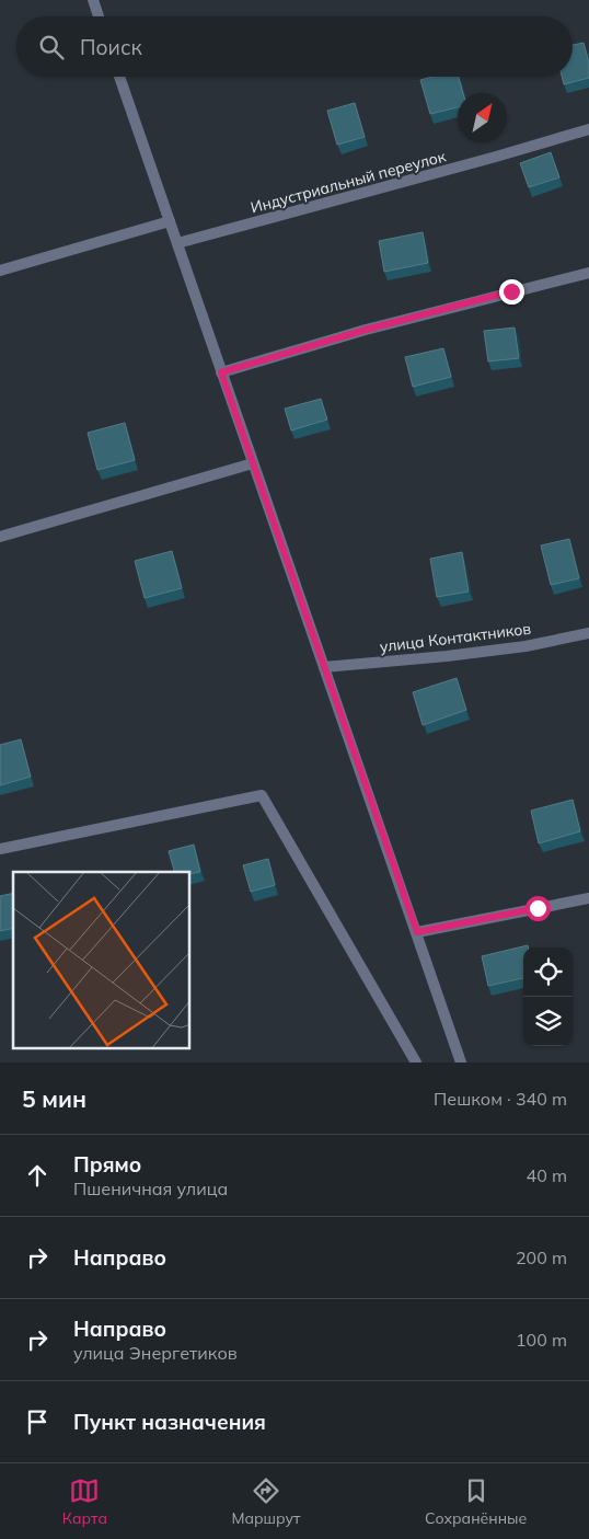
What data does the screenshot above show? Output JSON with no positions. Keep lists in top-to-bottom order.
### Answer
{
  "streets": {
    "street": ["Индустриальный переулок", "улица Контактников"]
  },
  "north": "top right",
  "page": {
    "search": "Поиск",
    "heading": ["5 мин", "Пешком · 340 m"],
    "list": [
      ["Прямо", "Пшеничная улица", "40 m"],
      ["Направо", "200 m"],
      ["Направо", "улица Энергетиков", "100 m"],
      "Пункт назначения"
    ],
    "nav": ["Карта", "Маршрут", "Сохранённые"]
  }
}
